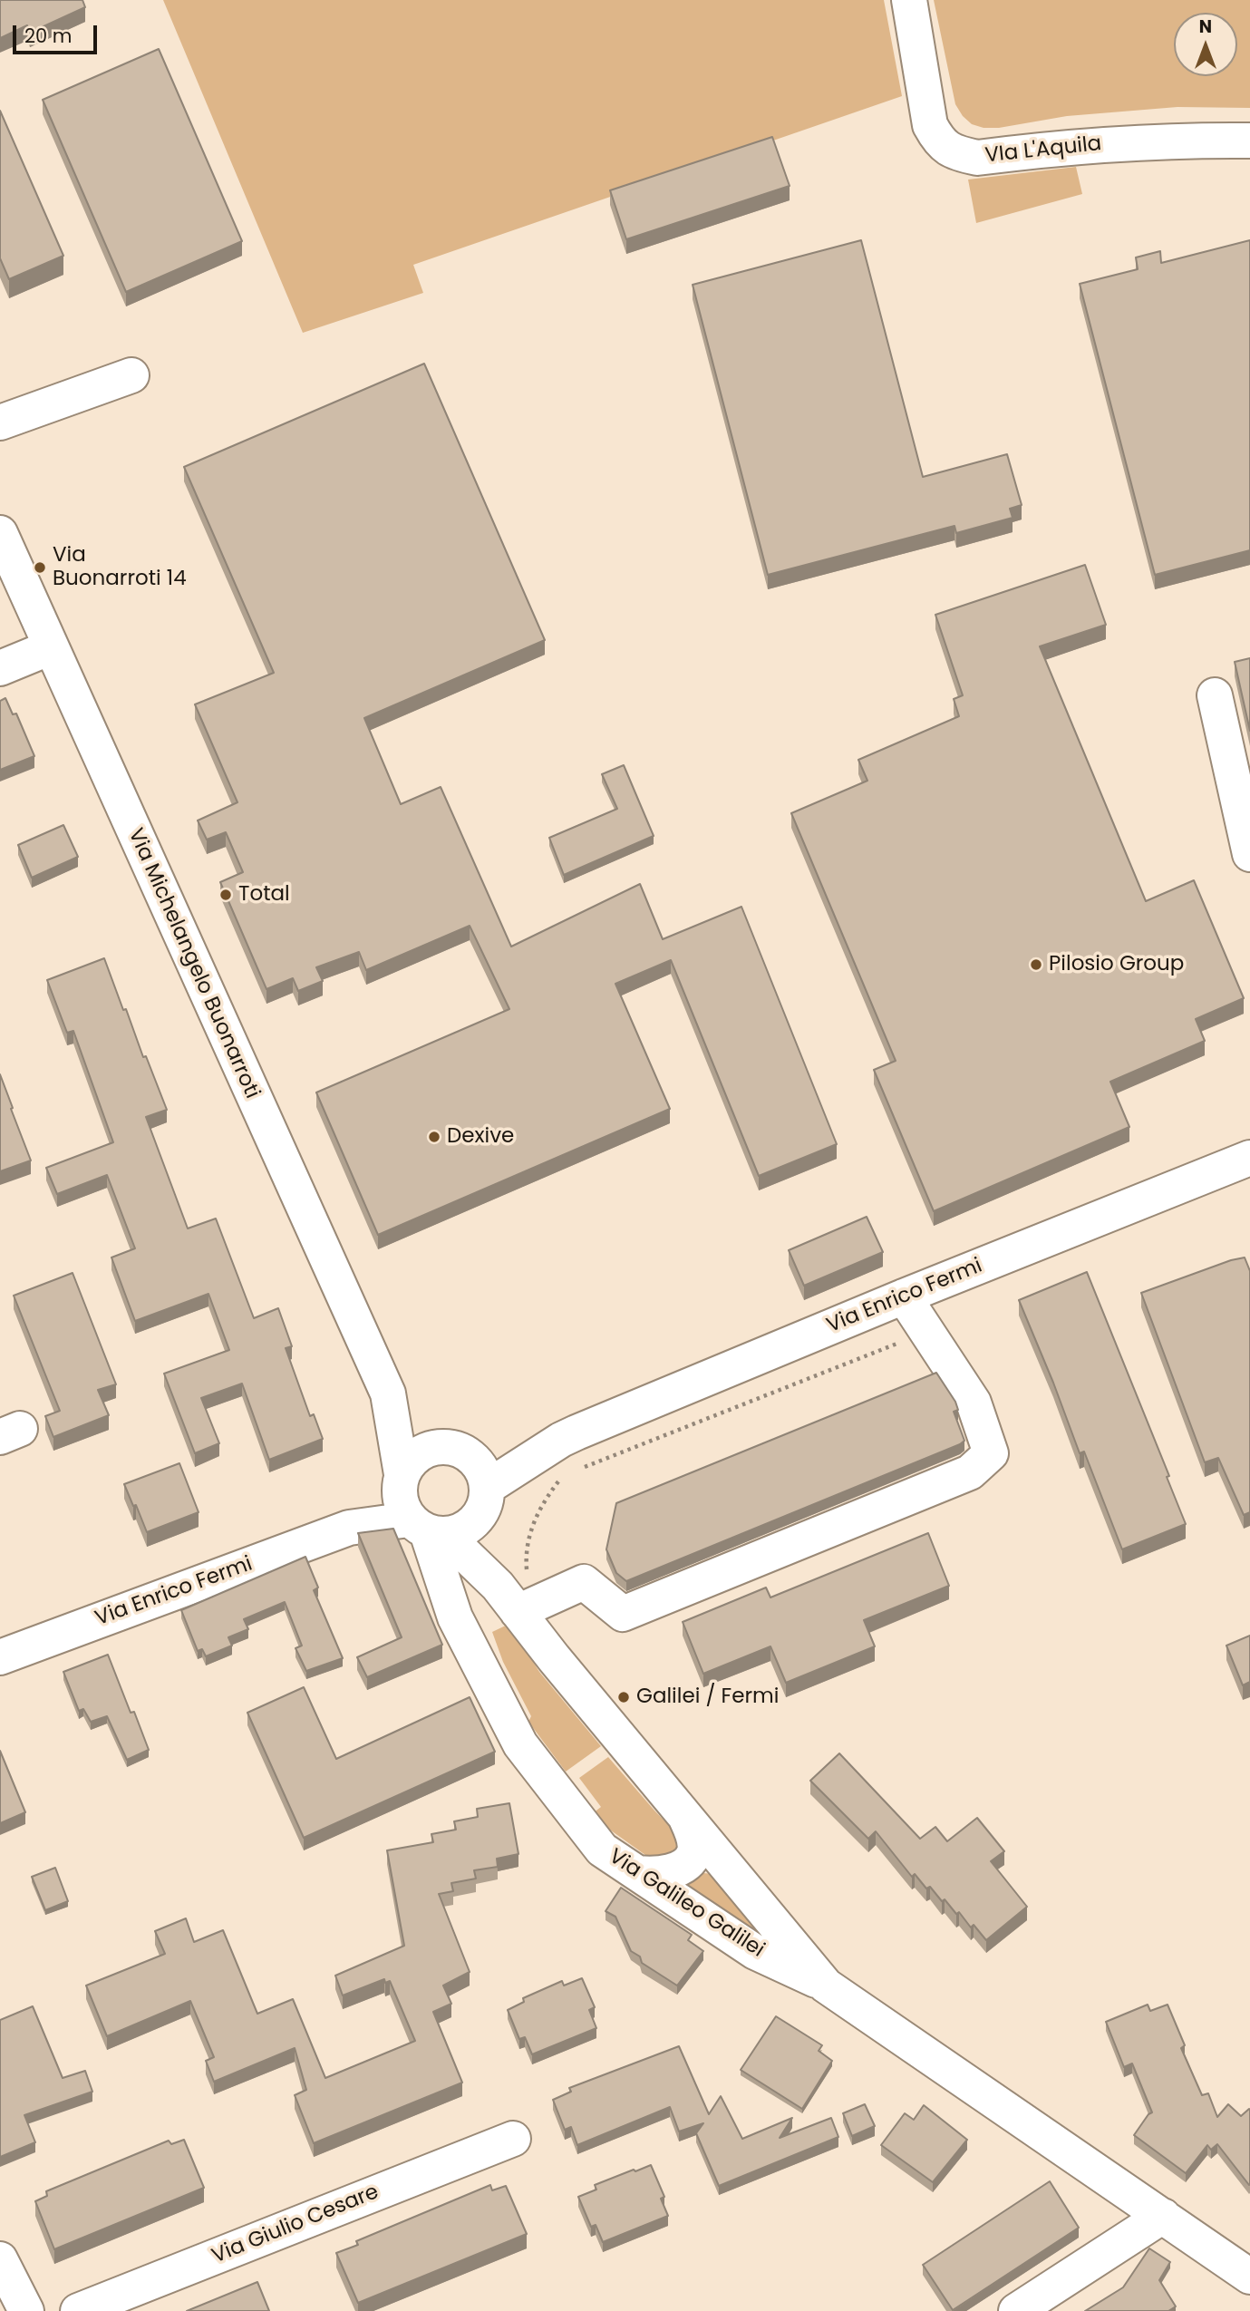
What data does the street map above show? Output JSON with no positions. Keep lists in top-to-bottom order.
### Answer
{
  "streets": {
    "street": [
      "VIa L'Aquila",
      "Via Michelangelo Buonarroti",
      "Via Enrico Fermi",
      "Via Galileo Galilei",
      "Via Giulio Cesare"
    ]
  },
  "crossings": [
    ["Via Michelangelo Buonarroti", "Via Enrico Fermi"],
    ["Via Michelangelo Buonarroti", "Via Galileo Galilei"],
    ["Via Enrico Fermi", "Via Galileo Galilei"]
  ],
  "places": [
    "Via Buonarroti 14",
    "Total",
    "Pilosio Group",
    "Dexive",
    "Galilei / Fermi"
  ],
  "scale_bar": "20 m",
  "north": "top"
}
